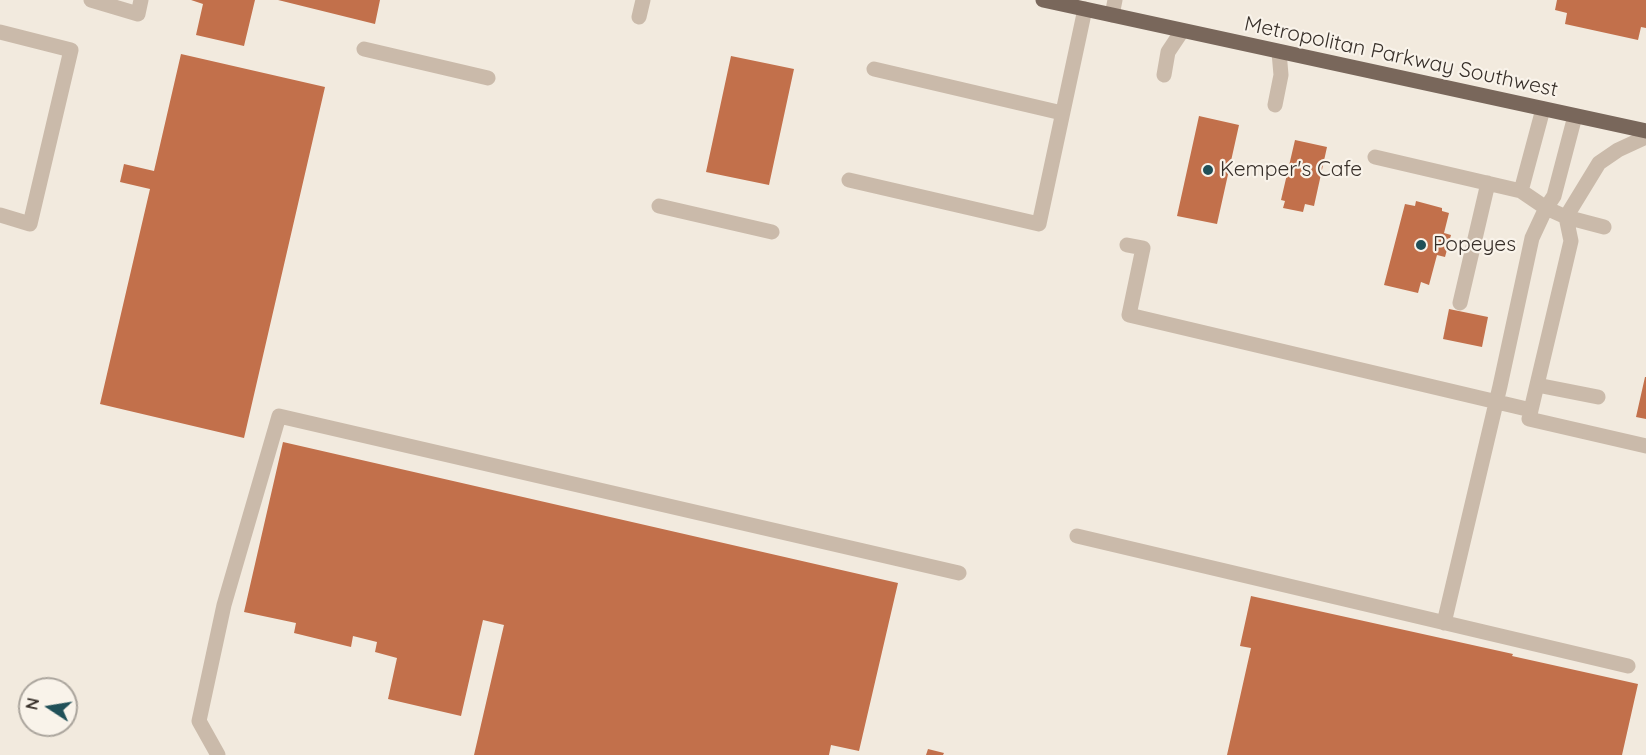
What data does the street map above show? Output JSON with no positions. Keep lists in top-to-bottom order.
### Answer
{
  "streets": {
    "main road": ["Metropolitan Parkway Southwest"]
  },
  "places": ["Kemper's Cafe", "Popeyes"],
  "north": "left"
}
